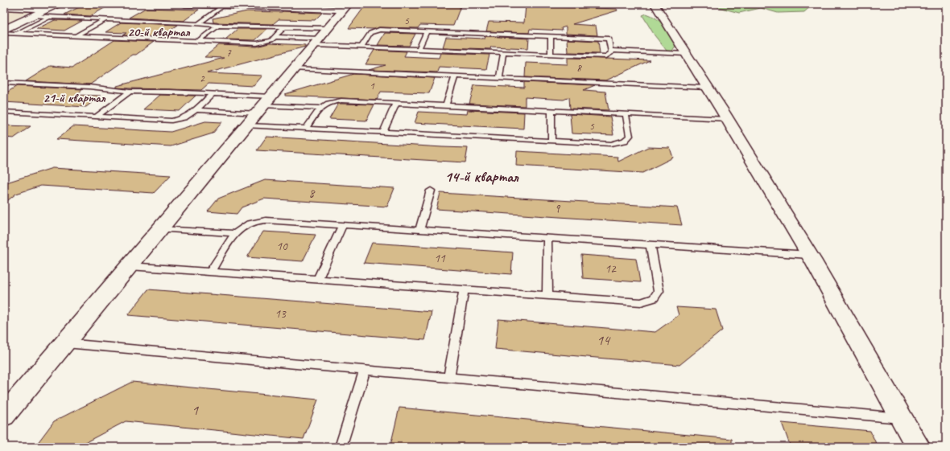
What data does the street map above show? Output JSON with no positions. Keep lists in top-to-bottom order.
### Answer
{
  "districts": ["20-й квартал", "21-й квартал", "14-й квартал"],
  "house_numbers": [
    "5",
    "7",
    "8",
    "2",
    "1",
    "5",
    "8",
    "9",
    "10",
    "11",
    "12",
    "13",
    "14",
    "1"
  ]
}
